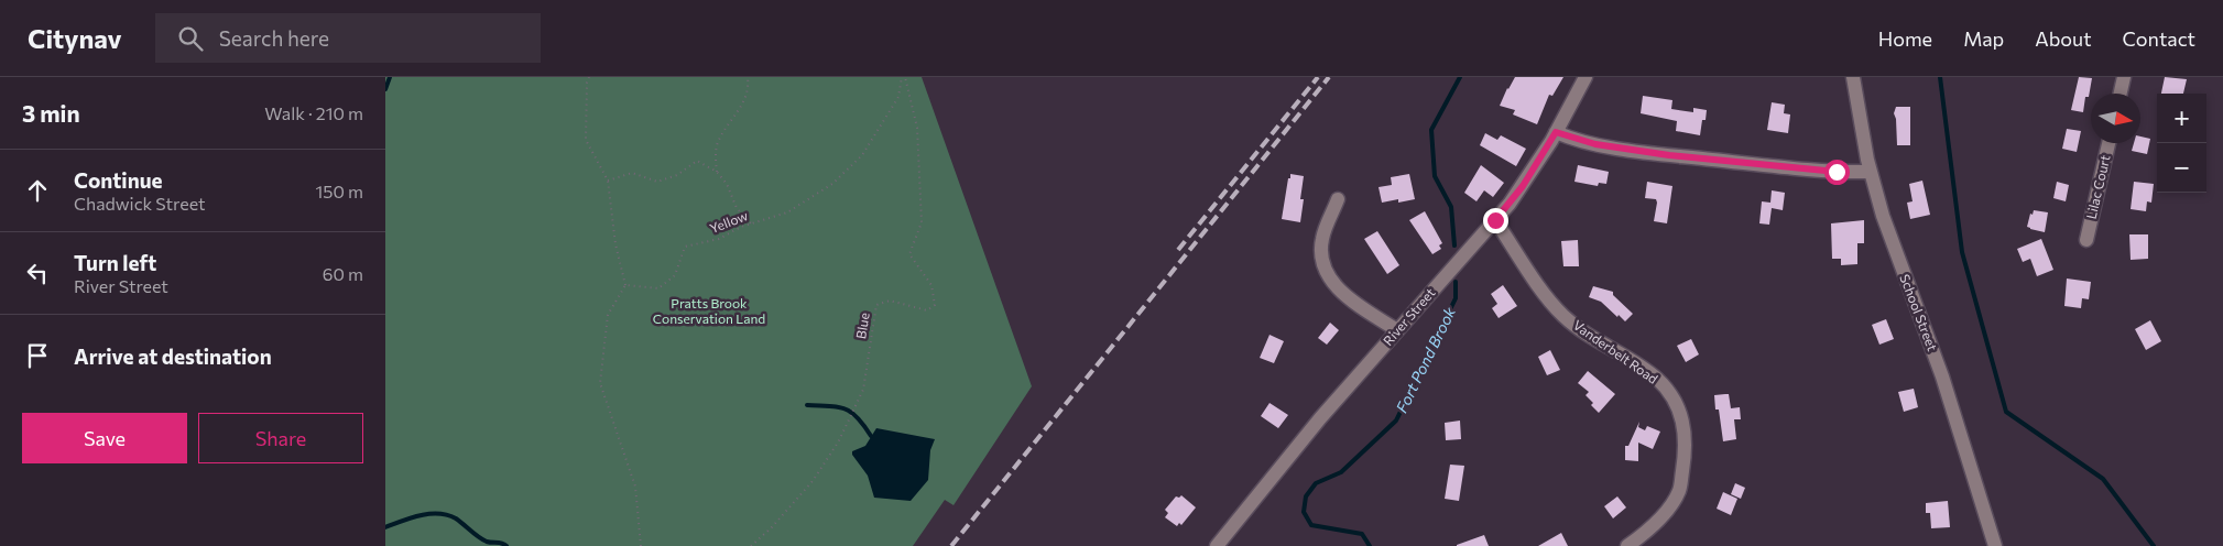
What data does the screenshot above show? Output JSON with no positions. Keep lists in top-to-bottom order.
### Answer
{
  "streets": {
    "street": [
      "Lilac Court",
      "School Street",
      "River Street",
      "Vanderbelt Road"
    ],
    "path": ["Yellow", "Blue"]
  },
  "crossings": [
    ["Yellow", "Blue"],
    ["River Street", "Vanderbelt Road"]
  ],
  "water": ["Fort Pond Brook"],
  "parks": ["Pratts Brook Conservation Land"],
  "north": "right",
  "page": {
    "header": "Citynav",
    "search": "Search here",
    "nav": [
      "Home",
      "Map",
      "About",
      "Contact"
    ],
    "heading": ["3 min", "Walk · 210 m"],
    "map_buttons": ["+", "−"],
    "list": [
      ["Continue", "Chadwick Street", "150 m"],
      ["Turn left", "River Street", "60 m"],
      "Arrive at destination"
    ],
    "buttons": ["Save", "Share"]
  }
}
